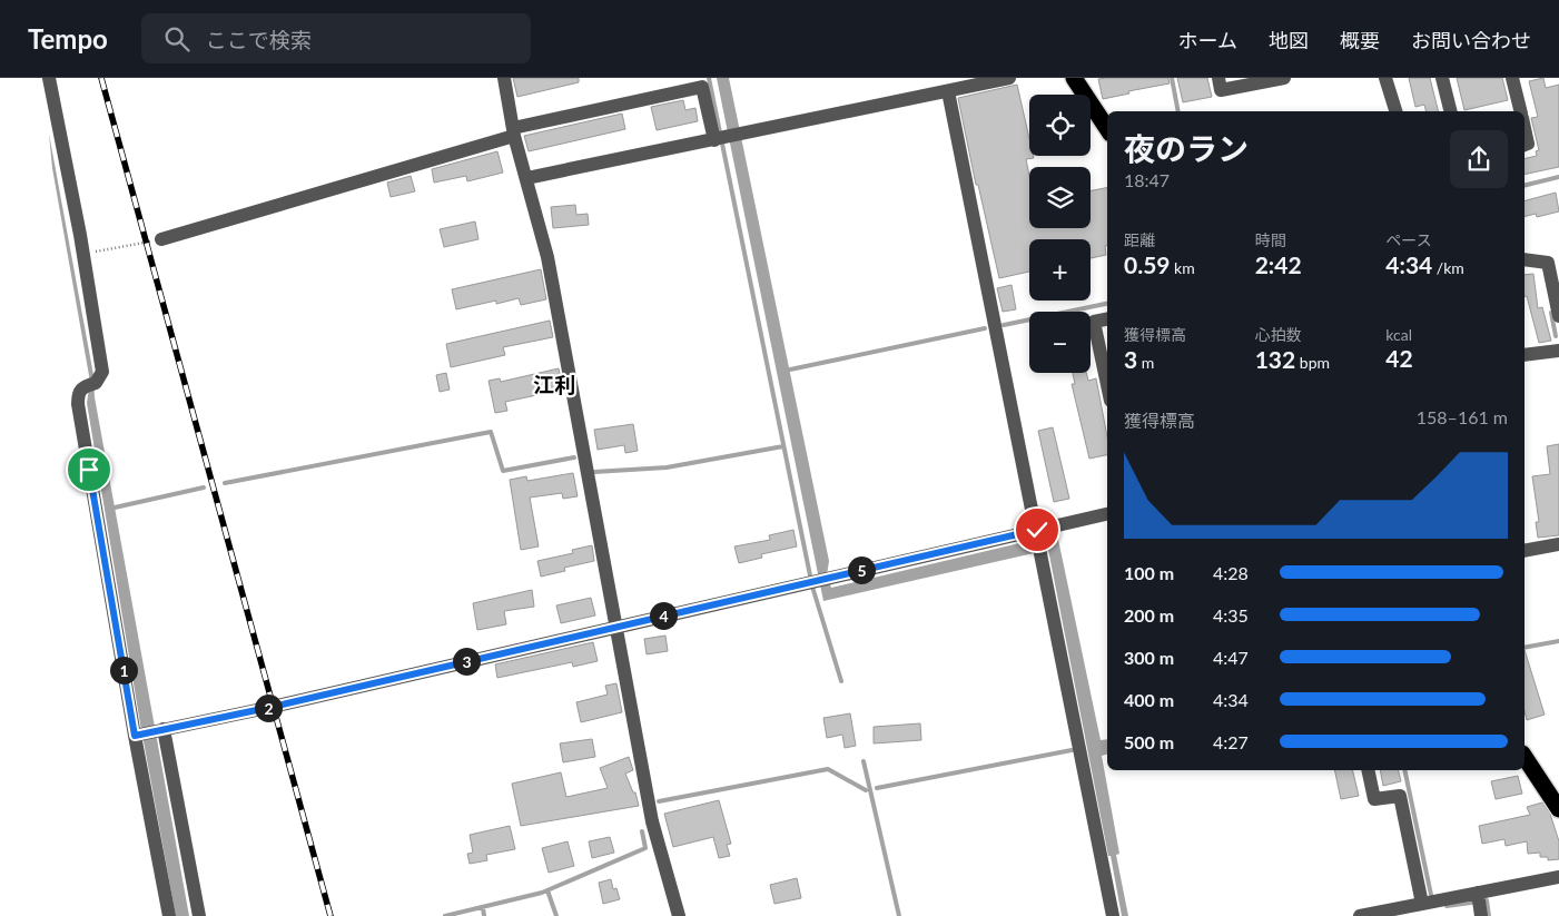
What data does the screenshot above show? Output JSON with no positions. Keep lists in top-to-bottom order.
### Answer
{
  "districts": ["江利"],
  "page": {
    "header": "Tempo",
    "search": "ここで検索",
    "nav": [
      "ホーム",
      "地図",
      "概要",
      "お問い合わせ"
    ],
    "map_buttons": ["+", "−"],
    "heading": ["夜のラン", "18:47"],
    "stats": [
      ["距離", "0.59 km"],
      ["時間", "2:42"],
      ["ペース", "4:34 /km"],
      ["獲得標高", "3 m"],
      ["心拍数", "132 bpm"],
      ["kcal", "42"]
    ],
    "chart": ["獲得標高", "158–161 m"],
    "list": [
      {
        "name": "100 m",
        "note": "4:28"
      },
      {
        "name": "200 m",
        "note": "4:35"
      },
      {
        "name": "300 m",
        "note": "4:47"
      },
      {
        "name": "400 m",
        "note": "4:34"
      },
      {
        "name": "500 m",
        "note": "4:27"
      }
    ],
    "pins": [
      "5",
      "4",
      "3",
      "1",
      "2"
    ]
  }
}
